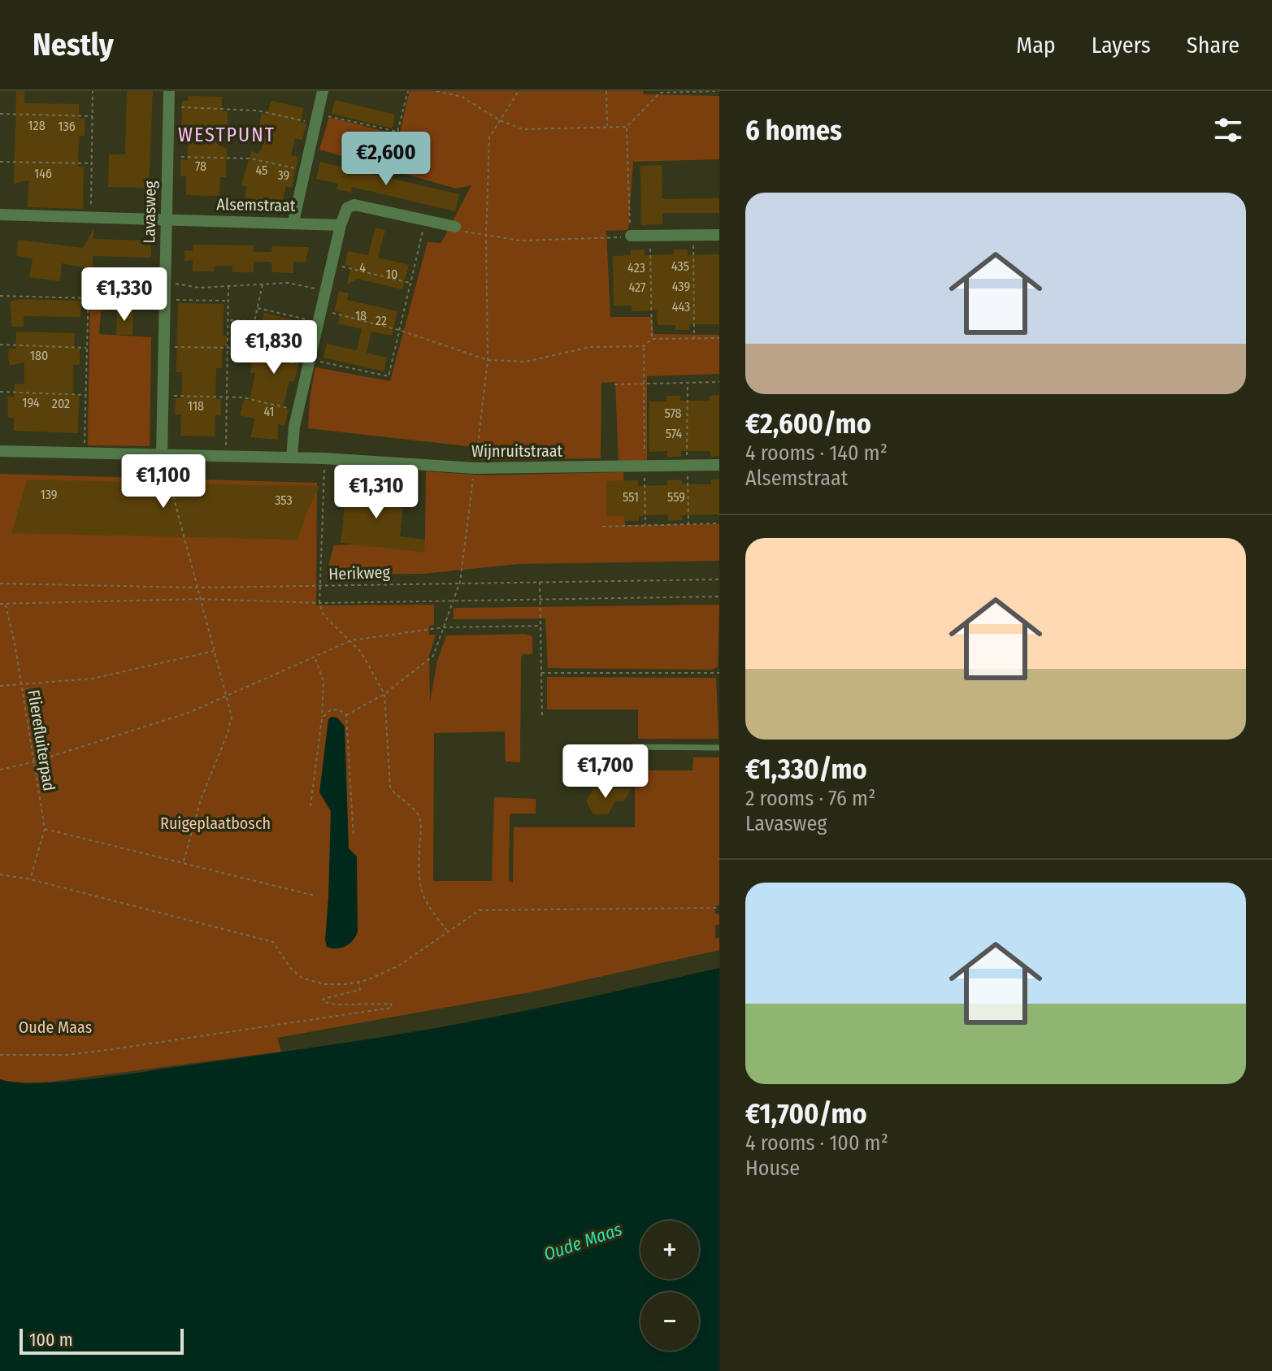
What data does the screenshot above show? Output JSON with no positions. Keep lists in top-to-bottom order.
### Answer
{
  "streets": {
    "street": ["Alsemstraat", "Lavasweg", "Wijnruitstraat"],
    "path": ["Herikweg", "Flierefluiterpad"]
  },
  "crossings": [
    ["Alsemstraat", "Lavasweg"],
    ["Lavasweg", "Wijnruitstraat"]
  ],
  "districts": ["WESTPUNT"],
  "water": ["Oude Maas"],
  "parks": ["Ruigeplaatbosch", "Oude Maas"],
  "house_numbers": [
    "128",
    "136",
    "78",
    "45",
    "146",
    "39",
    "435",
    "4",
    "423",
    "10",
    "439",
    "427",
    "443",
    "18",
    "22",
    "180",
    "194",
    "202",
    "118",
    "41",
    "578",
    "574",
    "139",
    "551",
    "559",
    "353"
  ],
  "scale_bar": "100 m",
  "page": {
    "header": "Nestly",
    "nav": ["Map", "Layers", "Share"],
    "heading": "6 homes",
    "price": [
      "€2,600",
      "€1,330",
      "€1,830",
      "€1,100",
      "€1,310",
      "€1,700"
    ],
    "list": [
      {
        "name": "€2,600/mo",
        "note": "4 rooms · 140 m² · Alsemstraat"
      },
      {
        "name": "€1,330/mo",
        "note": "2 rooms · 76 m² · Lavasweg"
      },
      {
        "name": "€1,700/mo",
        "note": "4 rooms · 100 m² · House"
      }
    ],
    "map_buttons": ["+", "−"],
    "scale": "100 m"
  }
}
